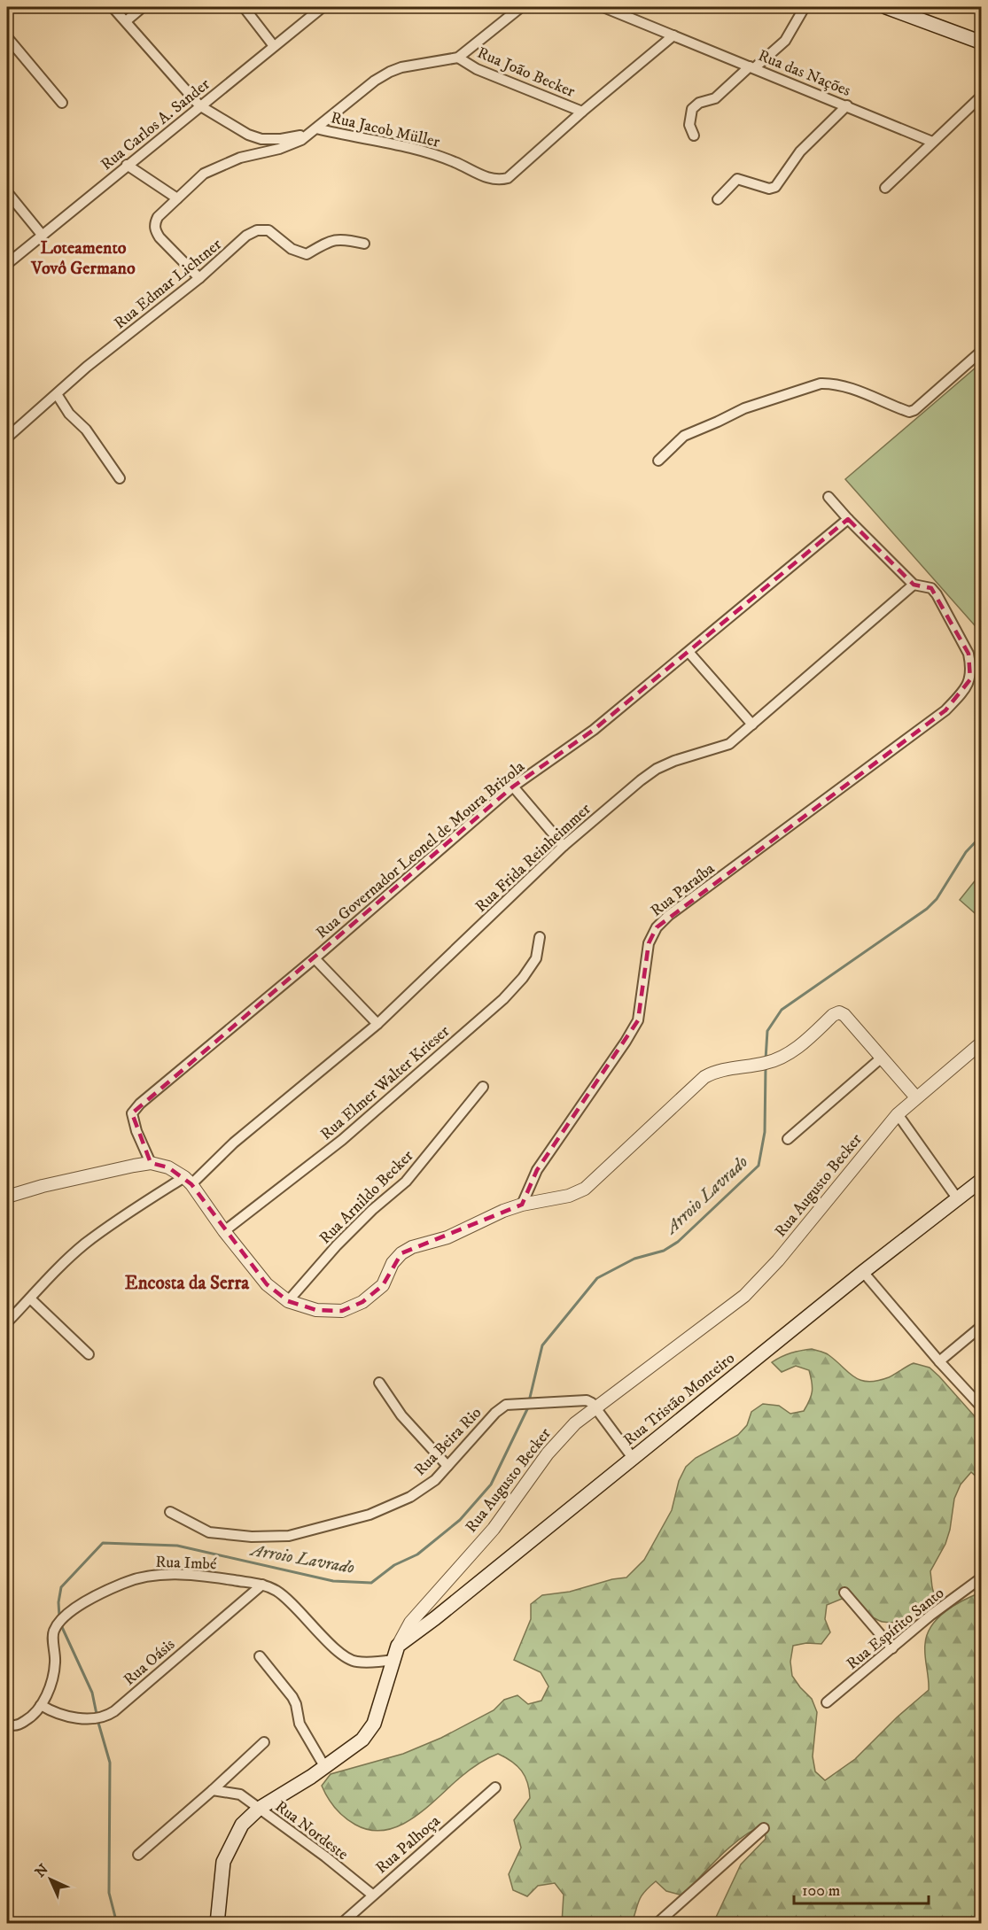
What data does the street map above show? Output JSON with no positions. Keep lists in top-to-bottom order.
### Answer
{
  "streets": {
    "main road": ["Rua Augusto Becker", "Rua Tristão Monteiro"],
    "street": [
      "Rua João Becker",
      "Rua das Nações",
      "Rua Carlos A. Sander",
      "Rua Jacob Müller",
      "Rua Edmar Lichtner",
      "Rua Governador Leonel de Moura Brizola",
      "Rua Frida Reinheimmer",
      "Rua Paraíba",
      "Rua Elmer Walter Krieser",
      "Rua Arnildo Becker",
      "Rua Beira Rio",
      "Rua Imbé",
      "Rua Espírito Santo",
      "Rua Oásis",
      "Rua Nordeste",
      "Rua Palhoça"
    ]
  },
  "crossings": [
    ["Rua João Becker", "Rua Jacob Müller"],
    ["Rua Frida Reinheimmer", "Rua Paraíba"],
    ["Rua Augusto Becker", "Rua Tristão Monteiro"],
    ["Rua Augusto Becker", "Rua Beira Rio"],
    ["Rua Augusto Becker", "Rua Imbé"],
    ["Rua Augusto Becker", "Rua Nordeste"],
    ["Rua Imbé", "Rua Oásis"],
    ["Rua Nordeste", "Rua Palhoça"]
  ],
  "districts": ["Loteamento Vovô Germano", "Encosta da Serra"],
  "water": ["Arroio Lavrado"],
  "scale_bar": "100 m",
  "north": "top left"
}
